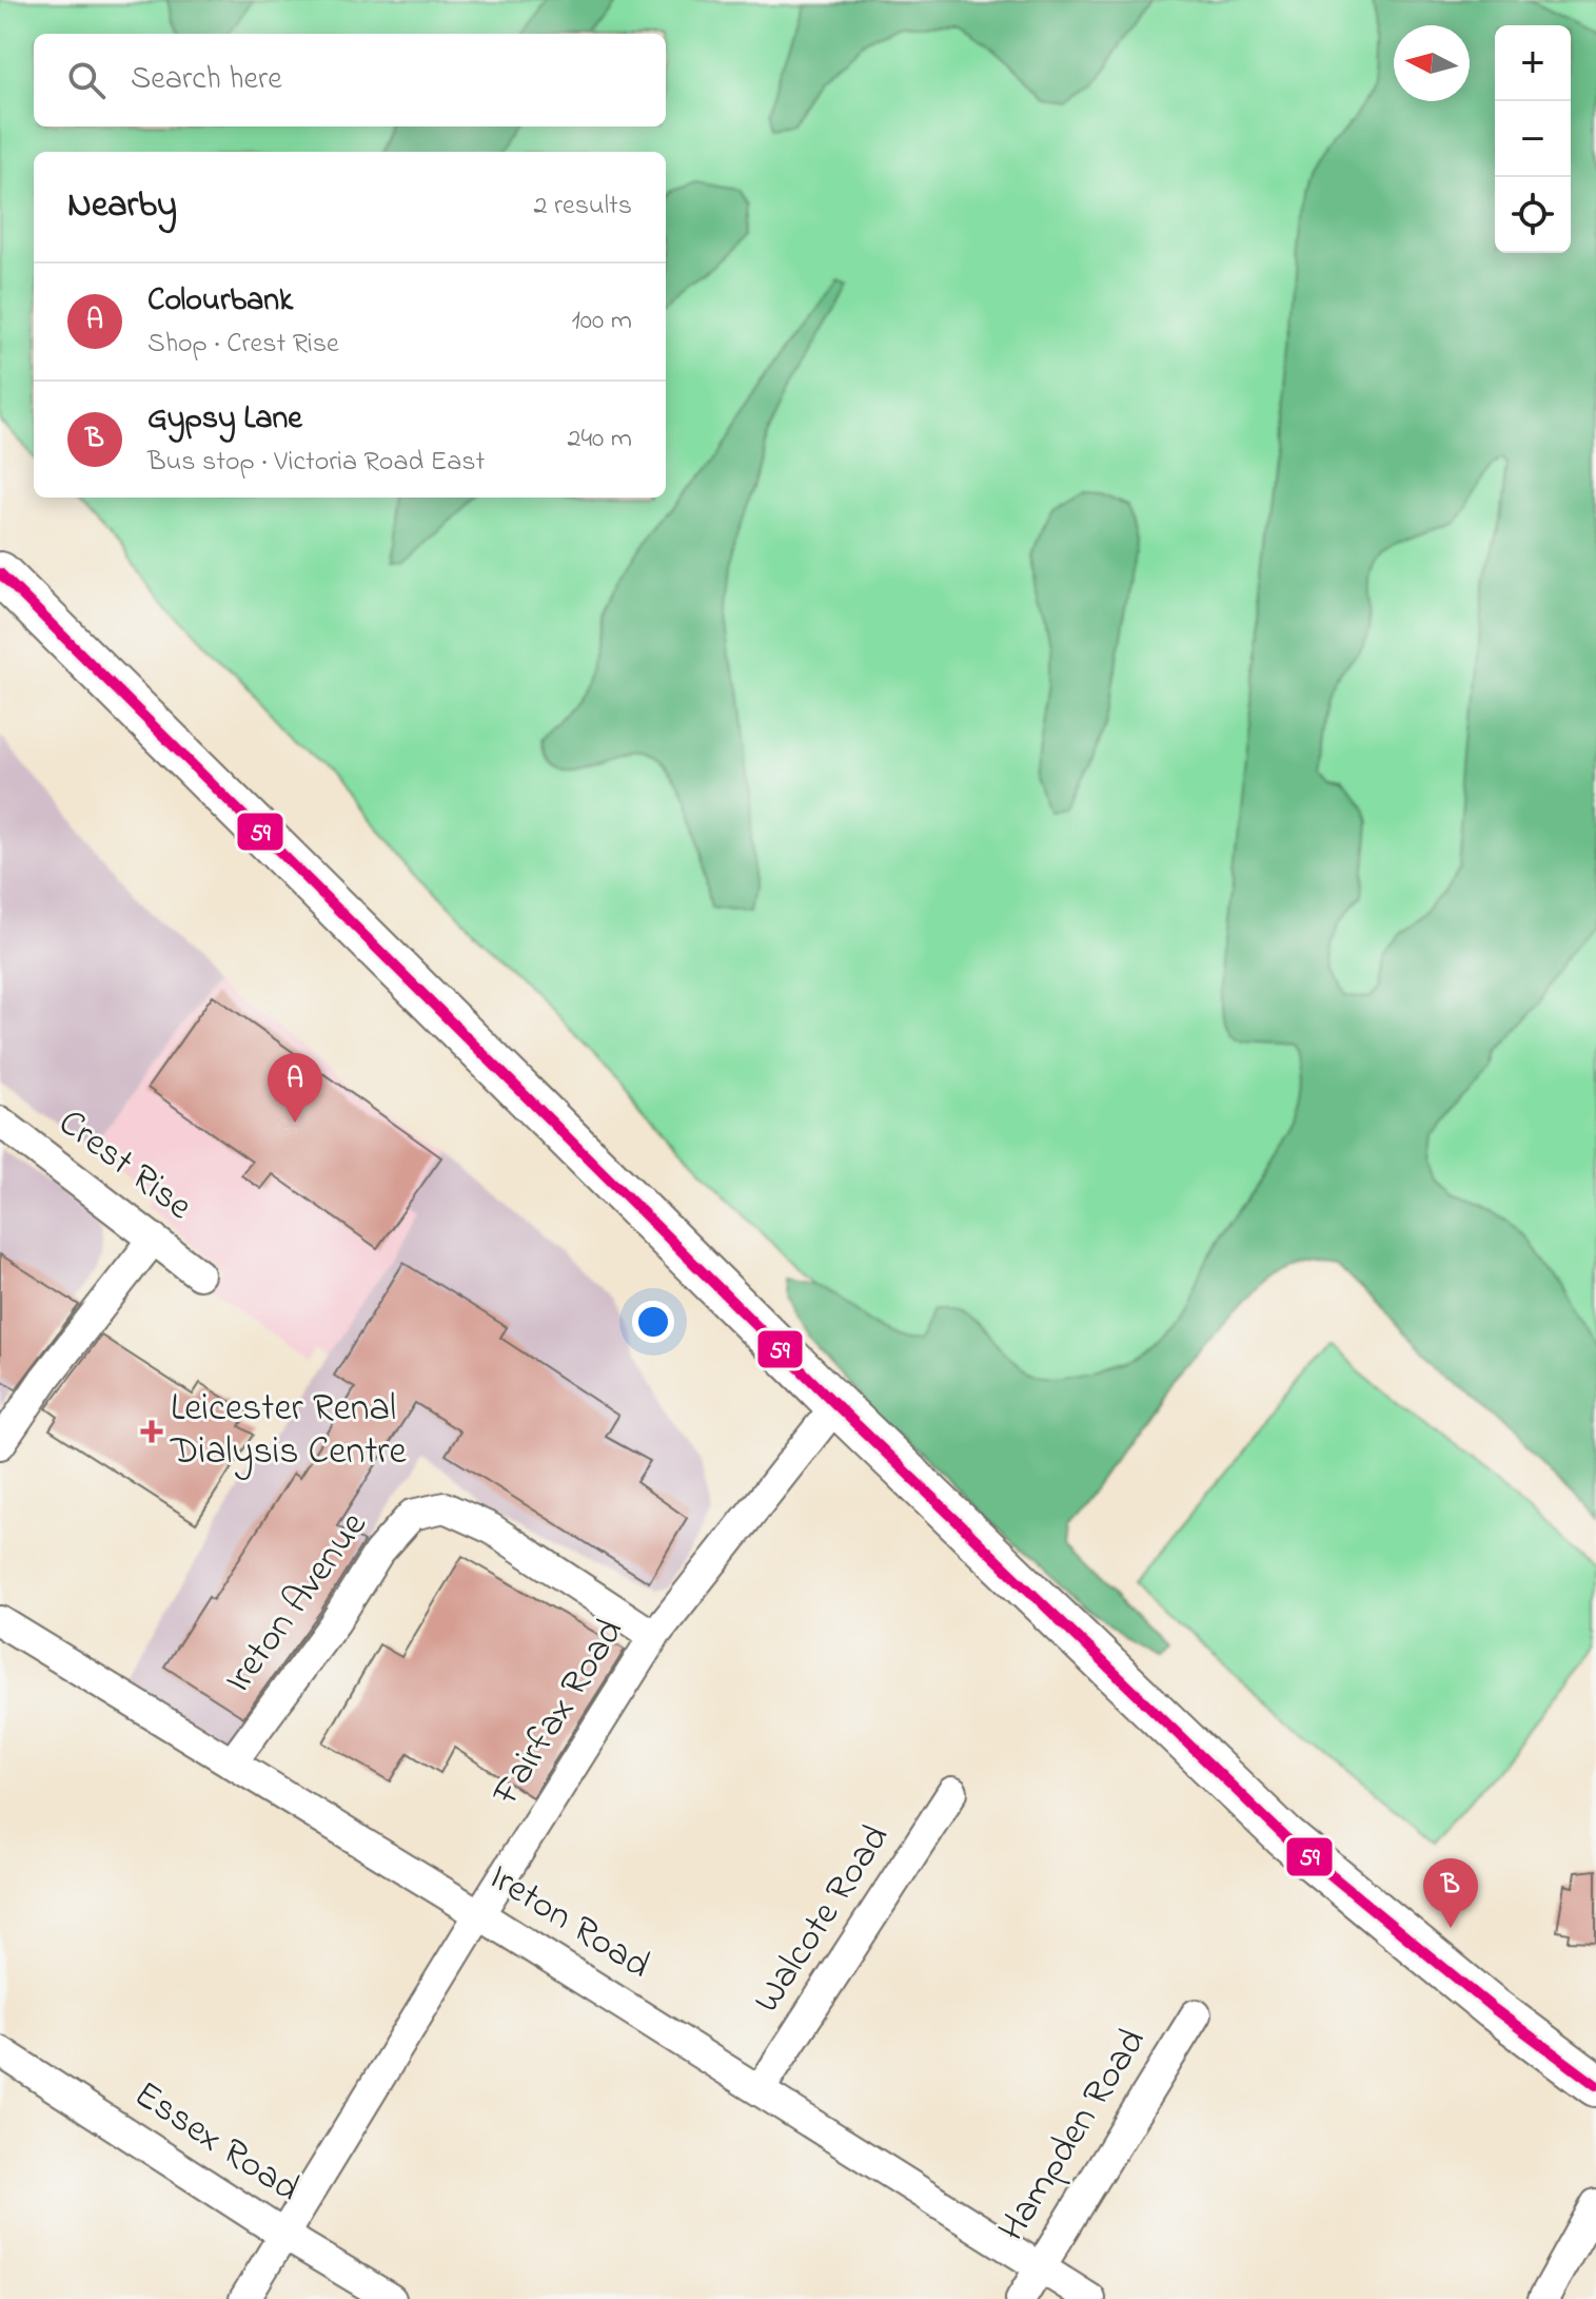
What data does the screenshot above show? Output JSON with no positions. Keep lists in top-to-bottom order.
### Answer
{
  "streets": {
    "street": [
      "Crest Rise",
      "Ireton Avenue",
      "Fairfax Road",
      "Walcote Road",
      "Ireton Road",
      "Hampden Road",
      "Essex Road"
    ]
  },
  "crossings": [
    ["Ireton Avenue", "Fairfax Road"],
    ["Ireton Avenue", "Ireton Road"],
    ["Fairfax Road", "Ireton Road"],
    ["Fairfax Road", "Essex Road"],
    ["Walcote Road", "Ireton Road"],
    ["Ireton Road", "Hampden Road"]
  ],
  "places": {
    "health": ["Leicester Renal Dialysis Centre"]
  },
  "lines": ["transit line 59"],
  "north": "left",
  "page": {
    "map_buttons": ["+", "−"],
    "search": "Search here",
    "heading": ["Nearby", "2 results"],
    "list": [
      {
        "mark": "A",
        "name": "Colourbank",
        "note": "Shop · Crest Rise",
        "value": "100 m"
      },
      {
        "mark": "B",
        "name": "Gypsy Lane",
        "note": "Bus stop · Victoria Road East",
        "value": "240 m"
      }
    ],
    "pins": ["A", "B"]
  }
}
